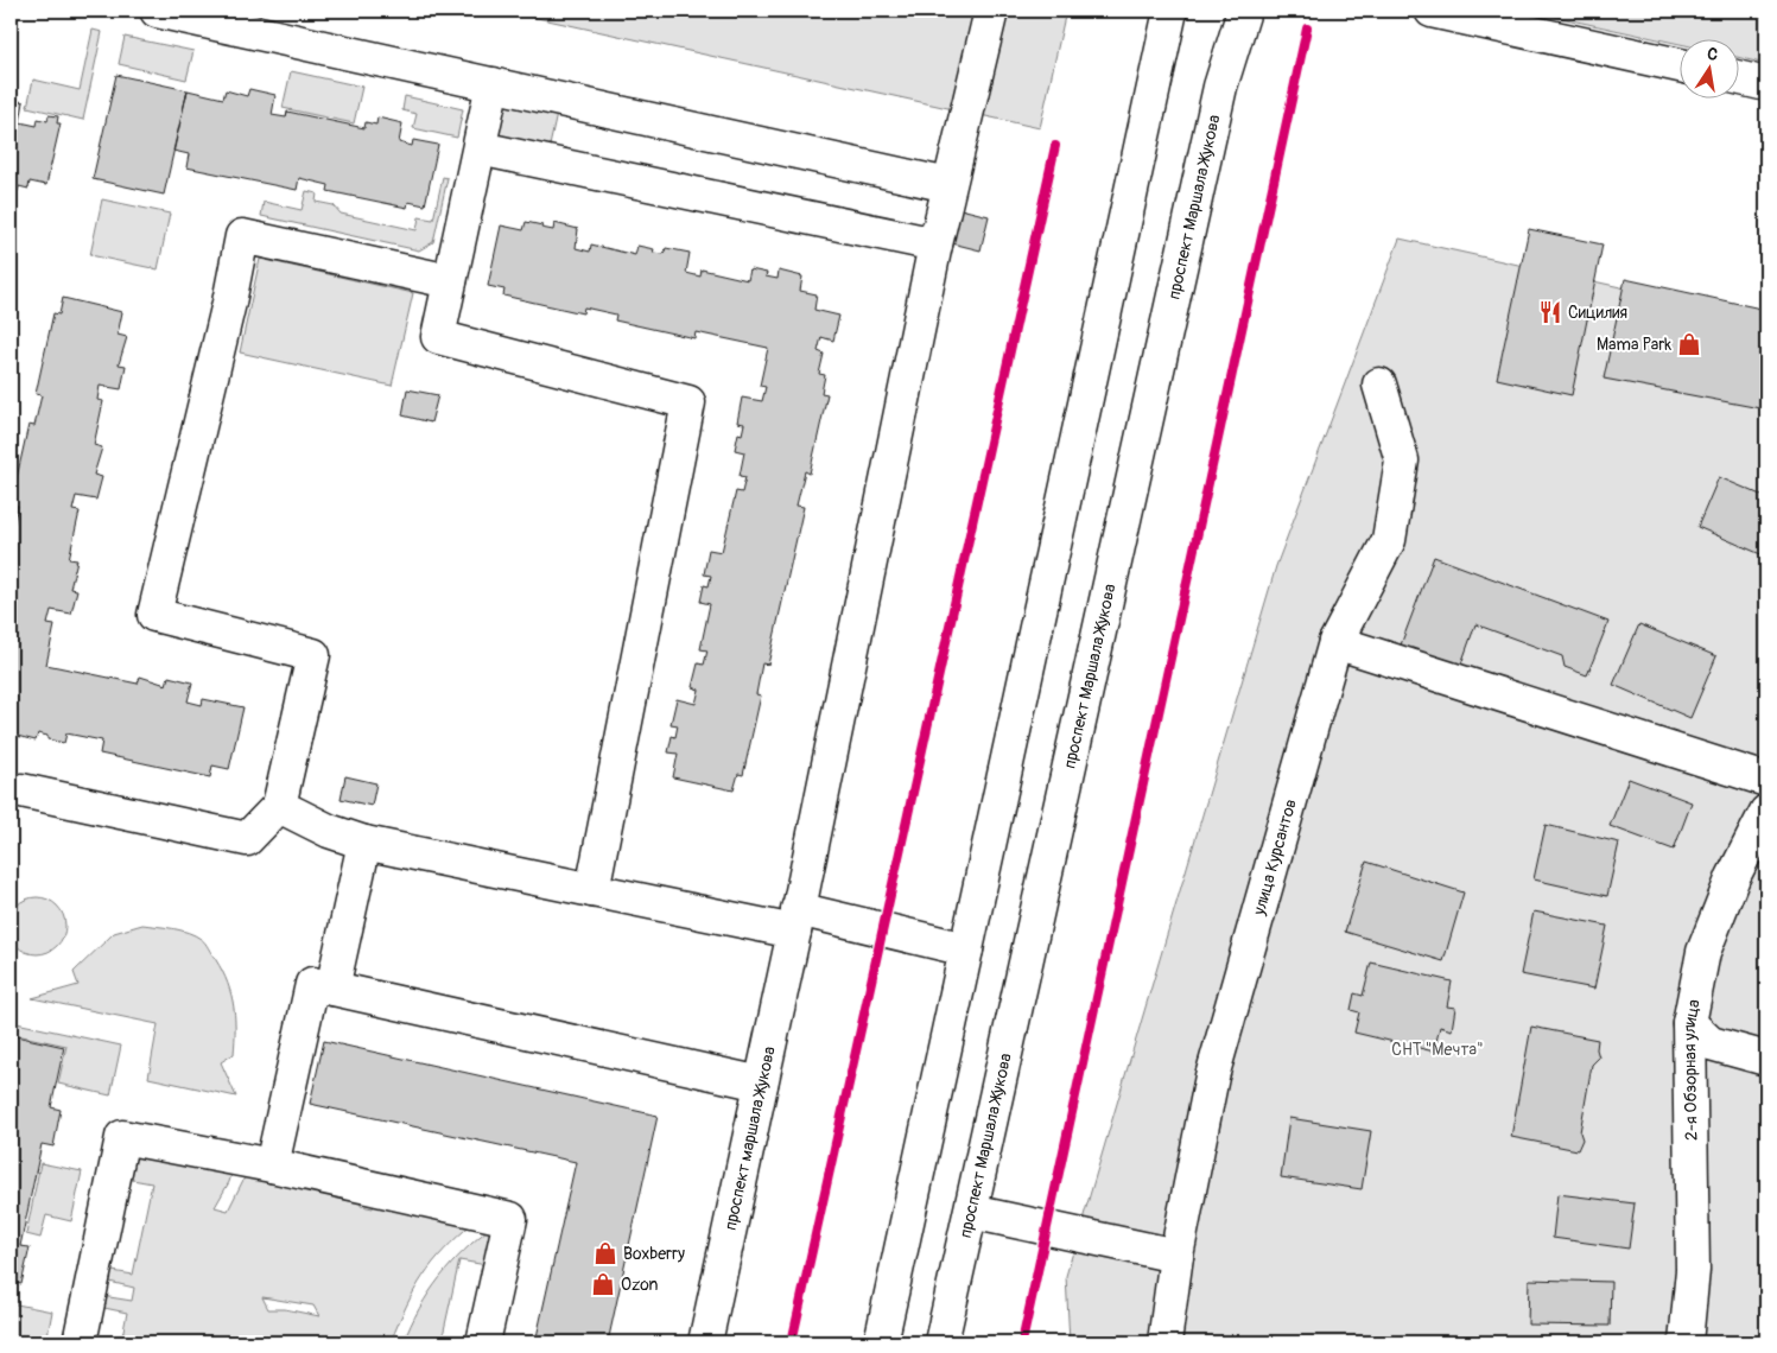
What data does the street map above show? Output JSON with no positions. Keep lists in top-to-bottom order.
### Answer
{
  "streets": {
    "street": [
      "проспект Маршала Жукова",
      "улица Курсантов",
      "2-я Обзорная улица",
      "проспект маршала Жукова"
    ]
  },
  "parks": ["СНТ \"Мечта\""],
  "places": {
    "restaurant": ["Сицилия"],
    "shop": ["Mama Park", "Boxberry", "Ozon"]
  },
  "north": "top"
}
